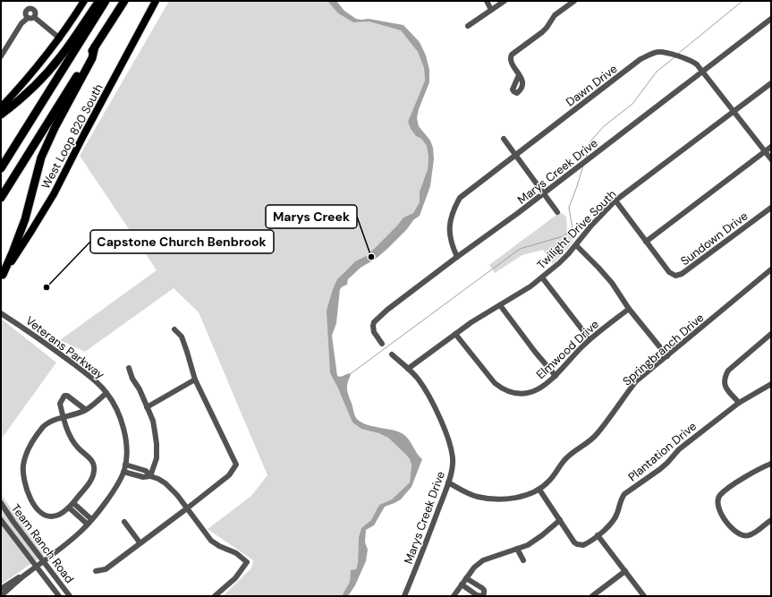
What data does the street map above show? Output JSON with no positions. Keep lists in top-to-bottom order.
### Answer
{
  "streets": {
    "main road": ["West Loop 820 South"],
    "street": [
      "Dawn Drive",
      "Marys Creek Drive",
      "Twilight Drive South",
      "Sundown Drive",
      "Veterans Parkway",
      "Elmwood Drive",
      "Springbranch Drive",
      "Plantation Drive",
      "Team Ranch Road"
    ]
  },
  "crossings": [
    ["Dawn Drive", "Marys Creek Drive"],
    ["Dawn Drive", "Twilight Drive South"],
    ["Marys Creek Drive", "Twilight Drive South"],
    ["Marys Creek Drive", "Springbranch Drive"],
    ["Twilight Drive South", "Sundown Drive"],
    ["Twilight Drive South", "Elmwood Drive"],
    ["Veterans Parkway", "Team Ranch Road"]
  ],
  "places": ["Marys Creek", "Capstone Church Benbrook"]
}
